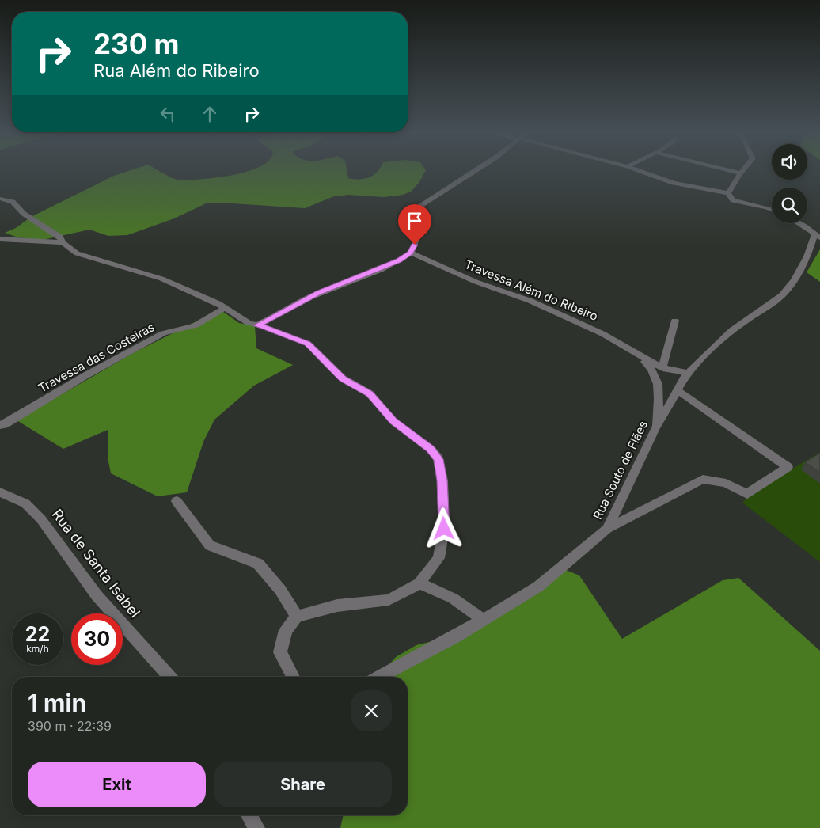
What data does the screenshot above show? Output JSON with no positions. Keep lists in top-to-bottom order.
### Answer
{
  "streets": {
    "street": [
      "Travessa Além do Ribeiro",
      "Travessa das Costeiras",
      "Rua Souto de Fiães",
      "Rua de Santa Isabel"
    ]
  },
  "crossings": [
    ["Travessa Além do Ribeiro", "Rua Souto de Fiães"]
  ],
  "page": {
    "turn": ["230 m", "Rua Além do Ribeiro"],
    "speed": "22 km/h",
    "limit": "30",
    "heading": ["1 min", "390 m · 22:39"],
    "buttons": ["Exit", "Share"]
  }
}
